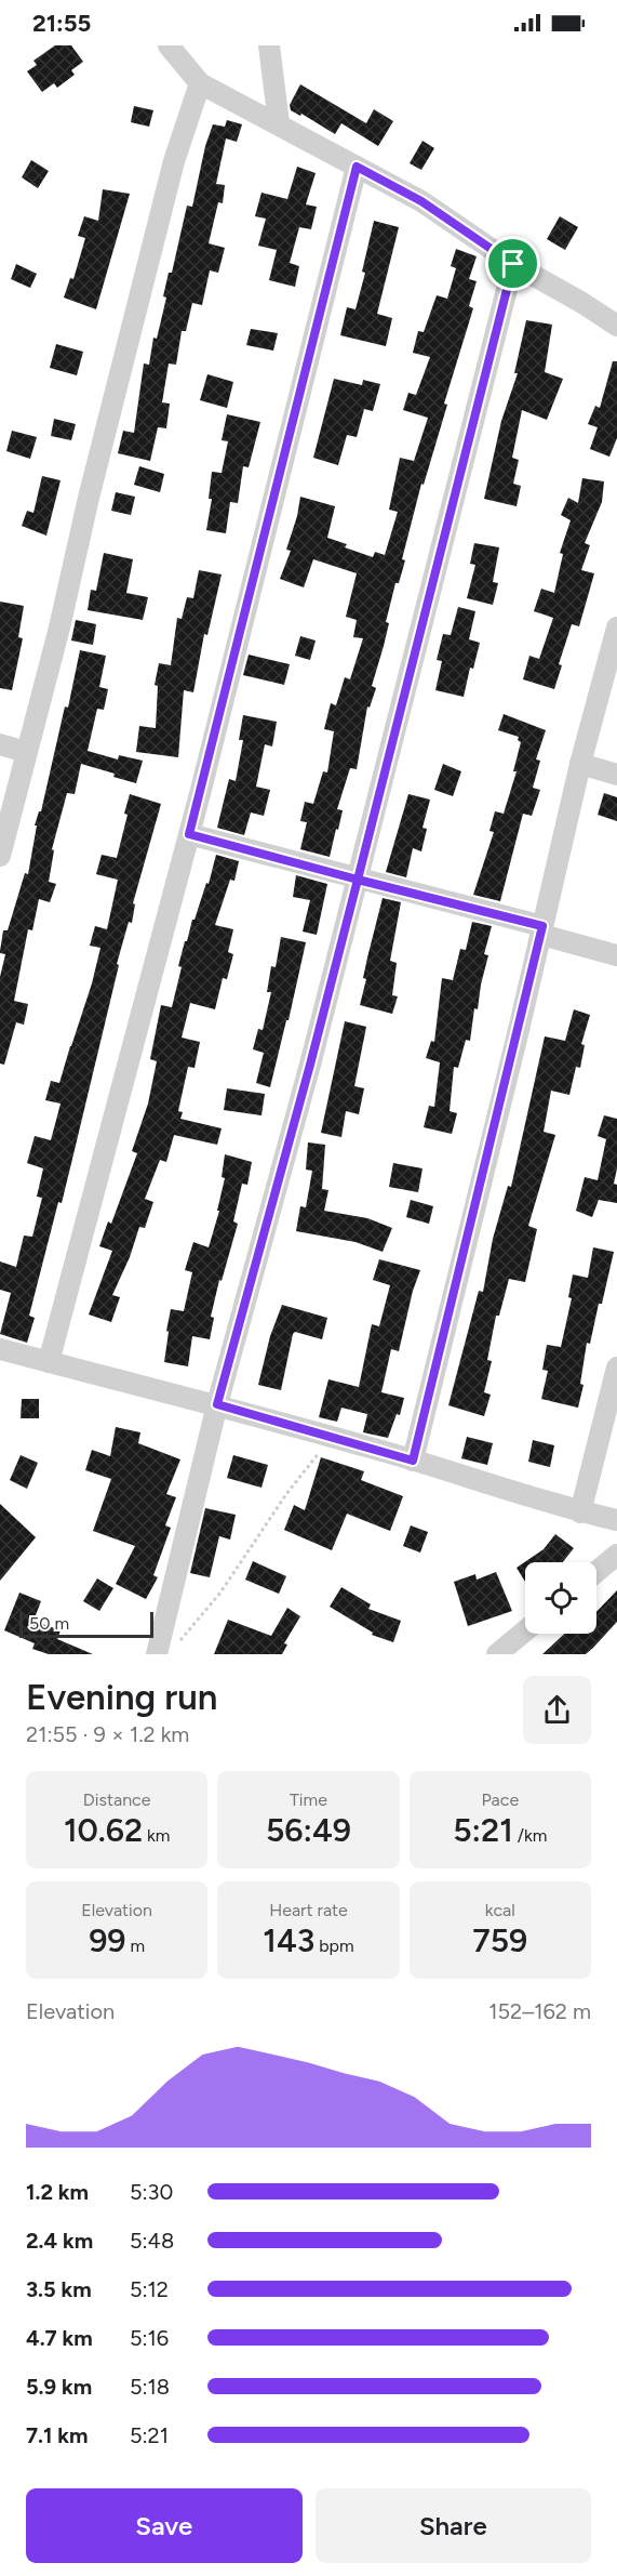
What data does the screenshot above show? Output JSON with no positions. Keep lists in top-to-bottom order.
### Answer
{
  "scale_bar": "50 m",
  "page": {
    "status": "21:55",
    "scale": "50 m",
    "heading": ["Evening run", "21:55 · 9 × 1.2 km"],
    "stats": [
      ["Distance", "10.62 km"],
      ["Time", "56:49"],
      ["Pace", "5:21 /km"],
      ["Elevation", "99 m"],
      ["Heart rate", "143 bpm"],
      ["kcal", "759"]
    ],
    "chart": ["Elevation", "152–162 m"],
    "list": [
      {
        "name": "1.2 km",
        "note": "5:30"
      },
      {
        "name": "2.4 km",
        "note": "5:48"
      },
      {
        "name": "3.5 km",
        "note": "5:12"
      },
      {
        "name": "4.7 km",
        "note": "5:16"
      },
      {
        "name": "5.9 km",
        "note": "5:18"
      },
      {
        "name": "7.1 km",
        "note": "5:21"
      }
    ],
    "buttons": ["Save", "Share"]
  }
}
